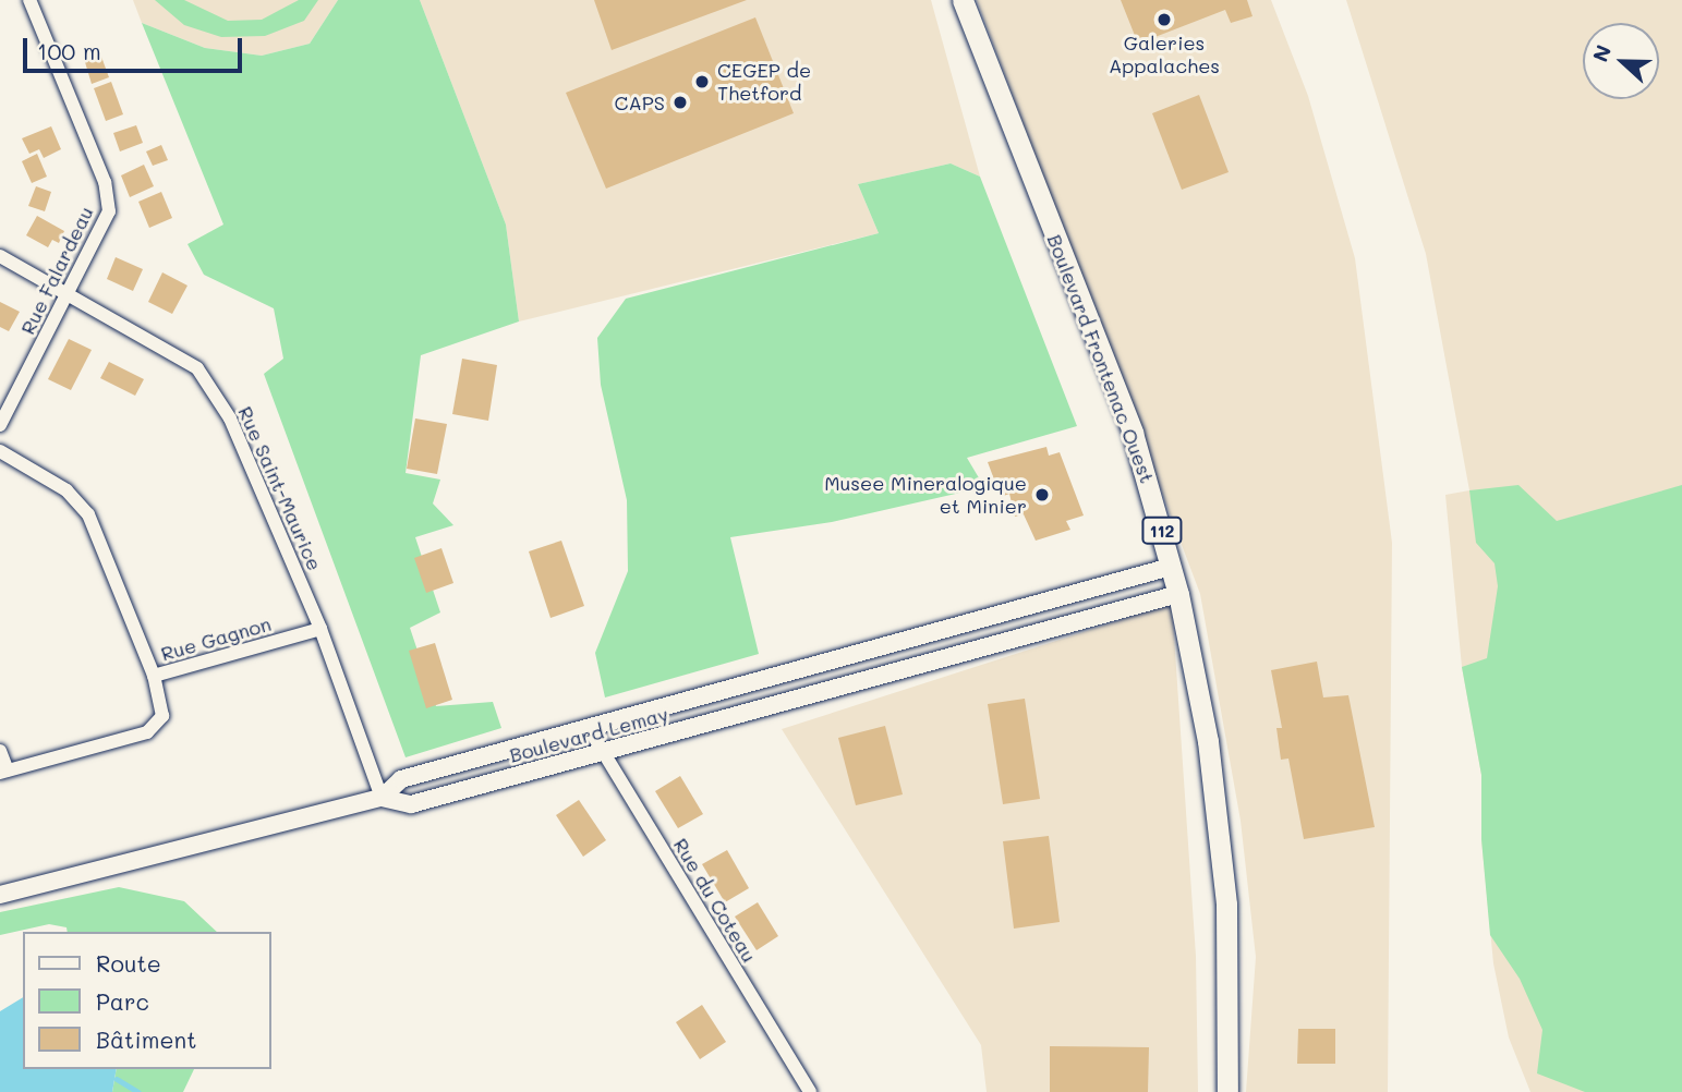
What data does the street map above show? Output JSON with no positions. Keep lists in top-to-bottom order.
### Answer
{
  "streets": {
    "main road": ["Boulevard Frontenac Ouest", "112"],
    "street": [
      "Rue Falardeau",
      "Rue Saint-Maurice",
      "Rue Gagnon",
      "Boulevard Lemay",
      "Rue du Coteau"
    ]
  },
  "crossings": [
    ["Rue Falardeau", "Rue Saint-Maurice"],
    ["Boulevard Frontenac Ouest", "Boulevard Lemay"],
    ["Rue Saint-Maurice", "Rue Gagnon"],
    ["Rue Saint-Maurice", "Boulevard Lemay"],
    ["Boulevard Lemay", "Rue du Coteau"]
  ],
  "places": [
    "Galeries Appalaches",
    "CEGEP de Thetford",
    "CAPS",
    "Musee Mineralogique et Minier"
  ],
  "legend": ["Route", "Parc", "Bâtiment"],
  "scale_bar": "100 m",
  "north": "left"
}
